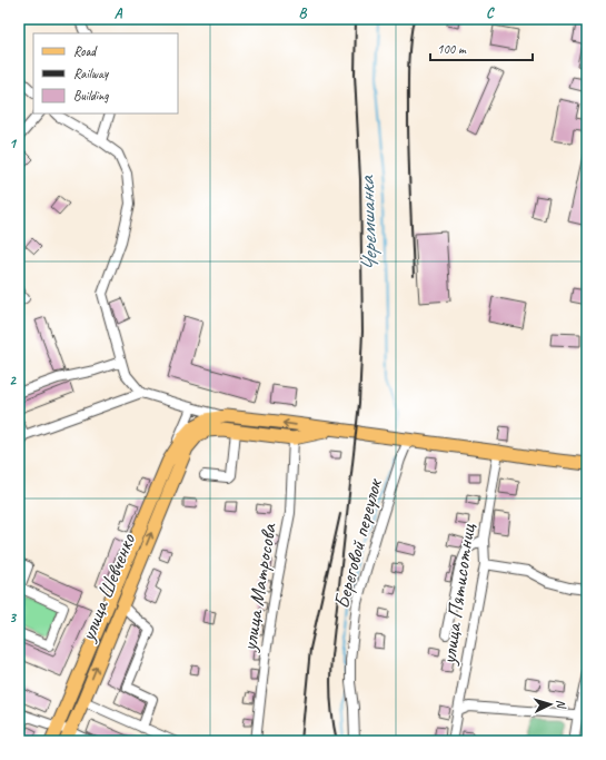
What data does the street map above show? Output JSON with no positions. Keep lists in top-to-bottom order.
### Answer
{
  "streets": {
    "main road": ["улица Шевченко"],
    "street": ["Береговой переулок", "улица Матросова", "улица Пятисотниц"]
  },
  "crossings": [
    ["Береговой переулок", "улица Шевченко"],
    ["улица Шевченко", "улица Пятисотниц"]
  ],
  "water": ["Черемшанка"],
  "legend": ["Road", "Railway", "Building"],
  "scale_bar": "100 m",
  "north": "right",
  "grid": {
    "columns": ["A", "B", "C"],
    "rows": ["1", "2", "3"]
  }
}
